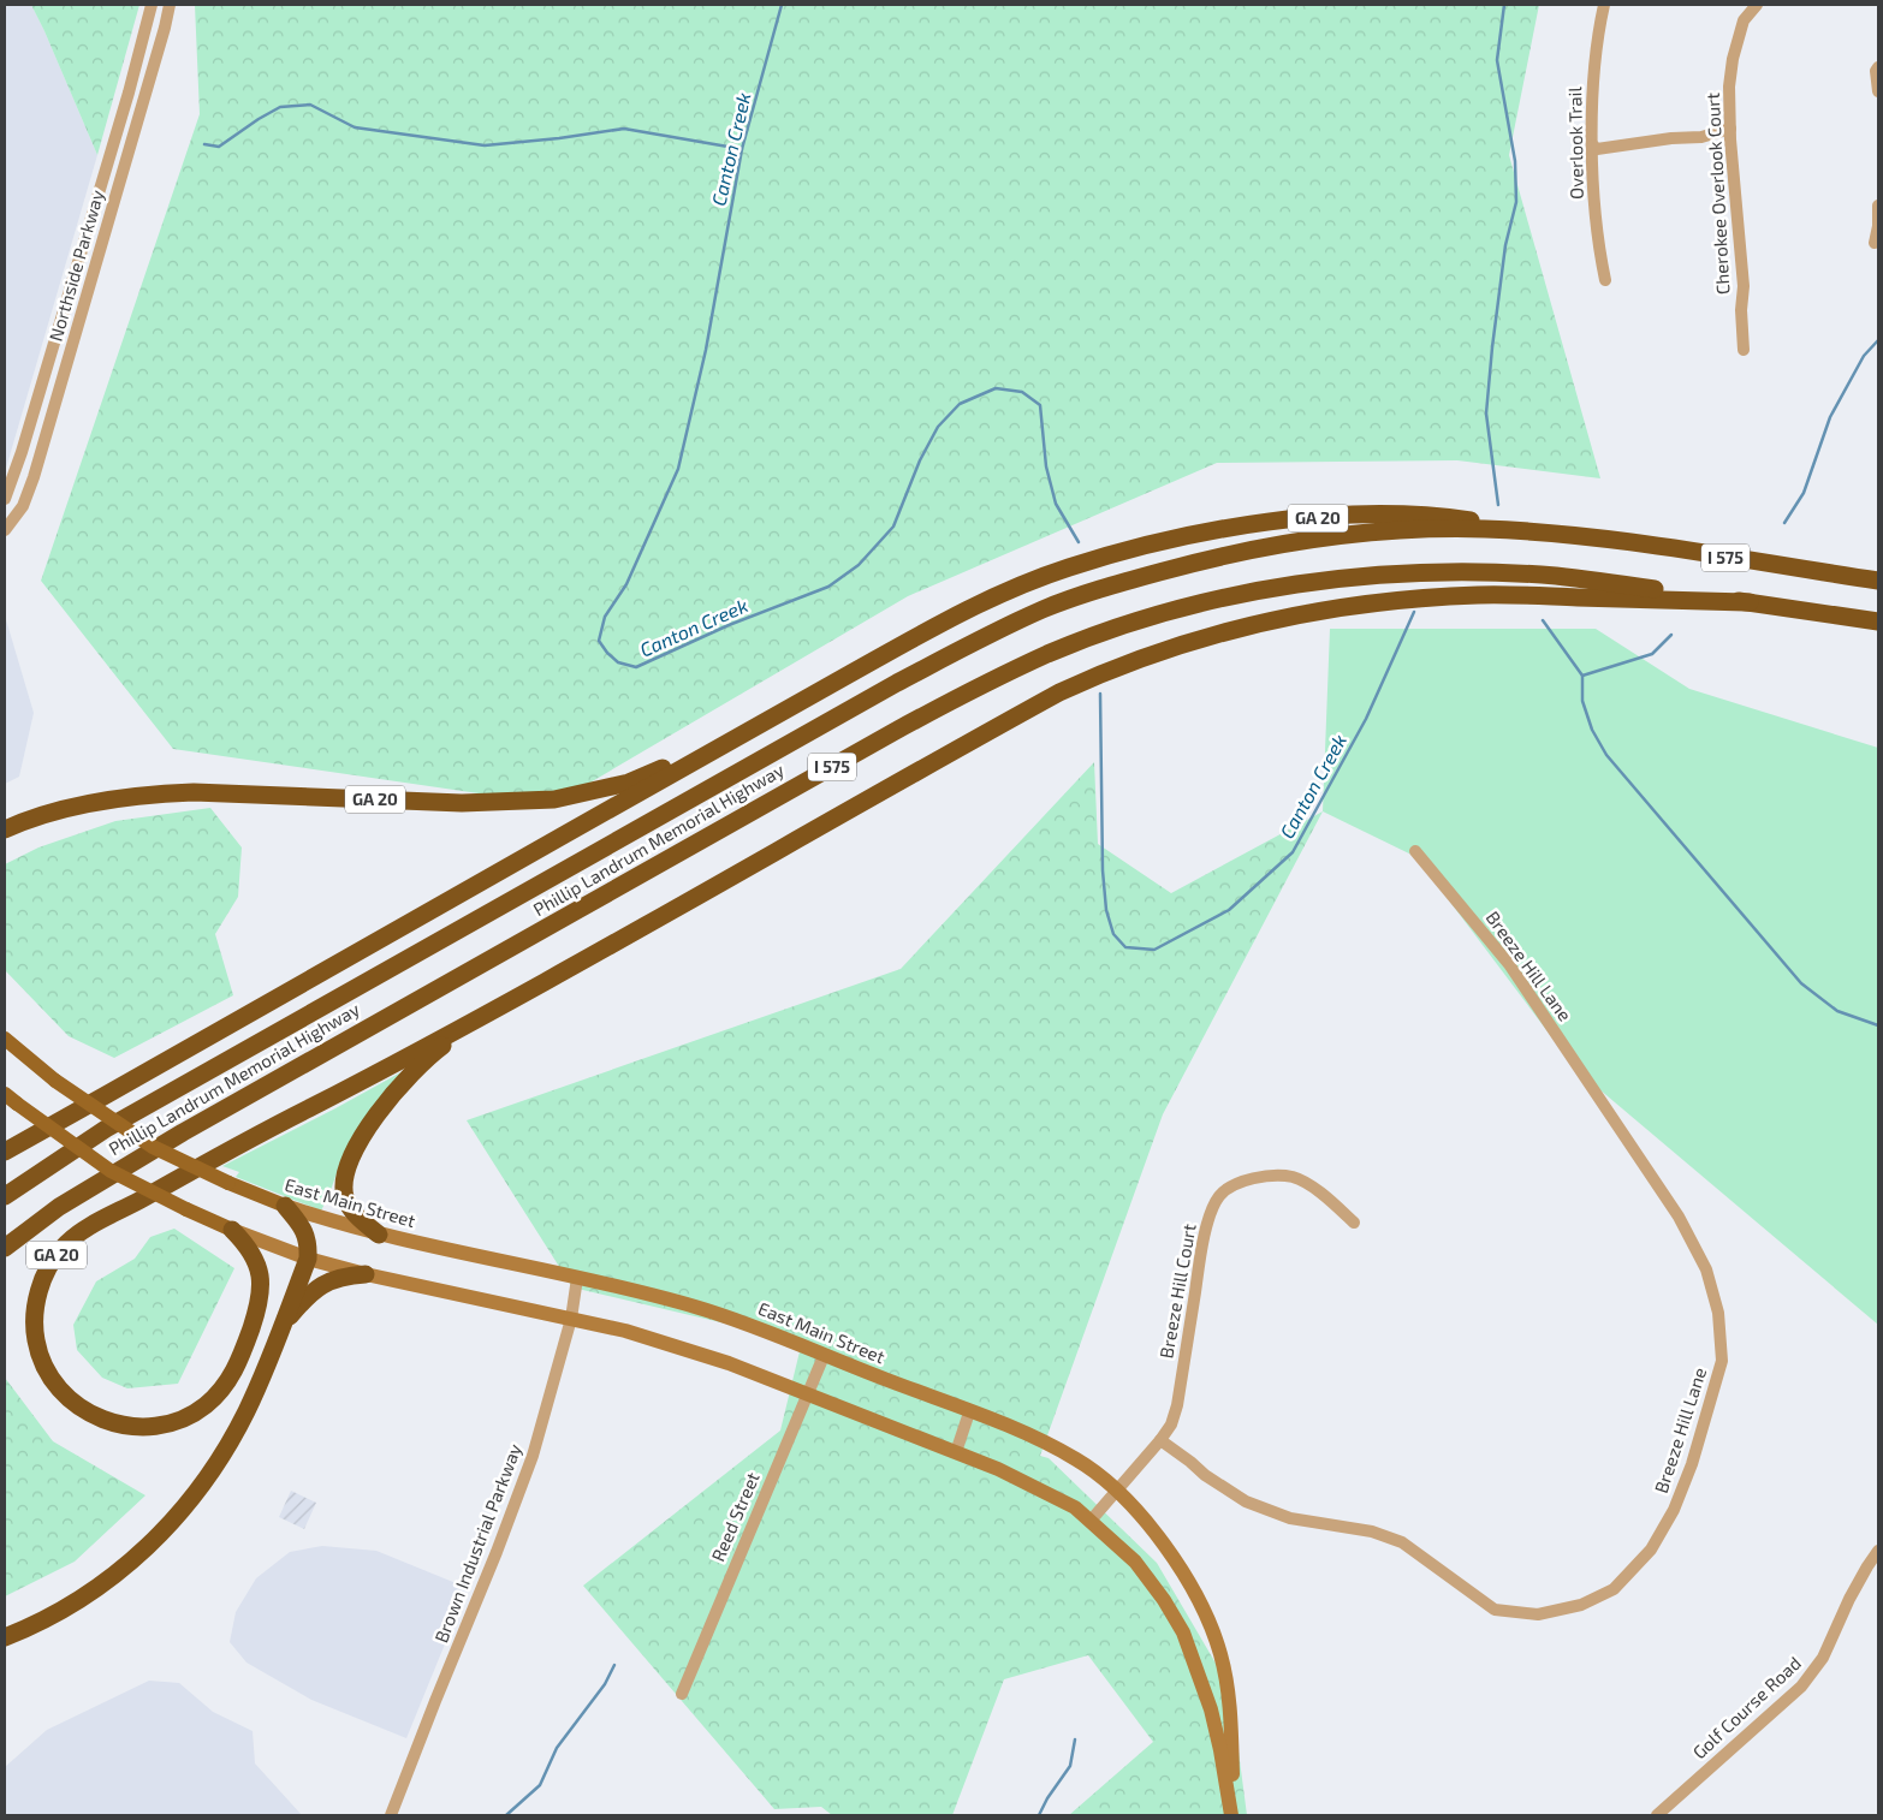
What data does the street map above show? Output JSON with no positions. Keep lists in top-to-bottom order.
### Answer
{
  "streets": {
    "highway": ["GA 20", "I 575", "Phillip Landrum Memorial Highway"],
    "main road": ["East Main Street"],
    "street": [
      "Overlook Trail",
      "Cherokee Overlook Court",
      "Northside Parkway",
      "Breeze Hill Lane",
      "Breeze Hill Court",
      "Reed Street",
      "Brown Industrial Parkway",
      "Golf Course Road"
    ]
  },
  "crossings": [
    ["GA 20", "Phillip Landrum Memorial Highway"],
    ["Breeze Hill Lane", "Breeze Hill Court"],
    ["East Main Street", "Breeze Hill Court"],
    ["East Main Street", "Reed Street"],
    ["East Main Street", "Brown Industrial Parkway"]
  ],
  "water": ["Canton Creek"]
}
